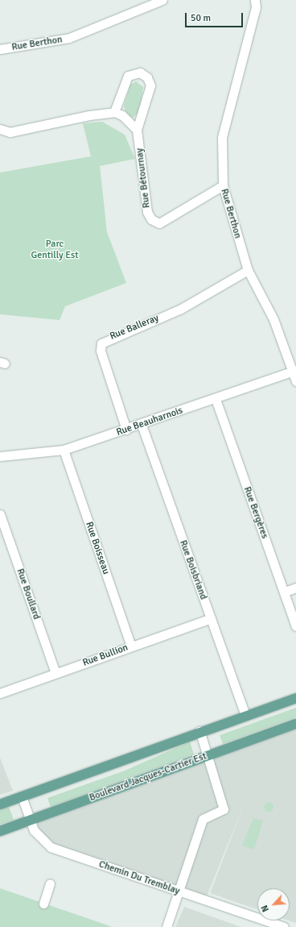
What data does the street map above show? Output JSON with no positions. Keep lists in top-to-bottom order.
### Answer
{
  "streets": {
    "main road": ["Boulevard Jacques-Cartier Est"],
    "street": [
      "Rue Berthon",
      "Rue Bétournay",
      "Rue Balleray",
      "Rue Beauharnois",
      "Rue Bergères",
      "Rue Boisseau",
      "Rue Boisbriand",
      "Rue Boullard",
      "Rue Bullion",
      "Chemin Du Tremblay"
    ]
  },
  "crossings": [
    ["Rue Berthon", "Rue Bétournay"],
    ["Rue Berthon", "Rue Balleray"],
    ["Rue Berthon", "Rue Beauharnois"],
    ["Rue Balleray", "Rue Beauharnois"],
    ["Rue Beauharnois", "Rue Bergères"],
    ["Rue Beauharnois", "Rue Boisseau"],
    ["Rue Beauharnois", "Rue Boisbriand"],
    ["Rue Boisseau", "Rue Bullion"],
    ["Rue Boisbriand", "Rue Bullion"],
    ["Rue Boullard", "Rue Bullion"],
    ["Boulevard Jacques-Cartier Est", "Chemin Du Tremblay"]
  ],
  "parks": ["Parc Gentilly Est"],
  "scale_bar": "50 m",
  "north": "bottom left"
}
